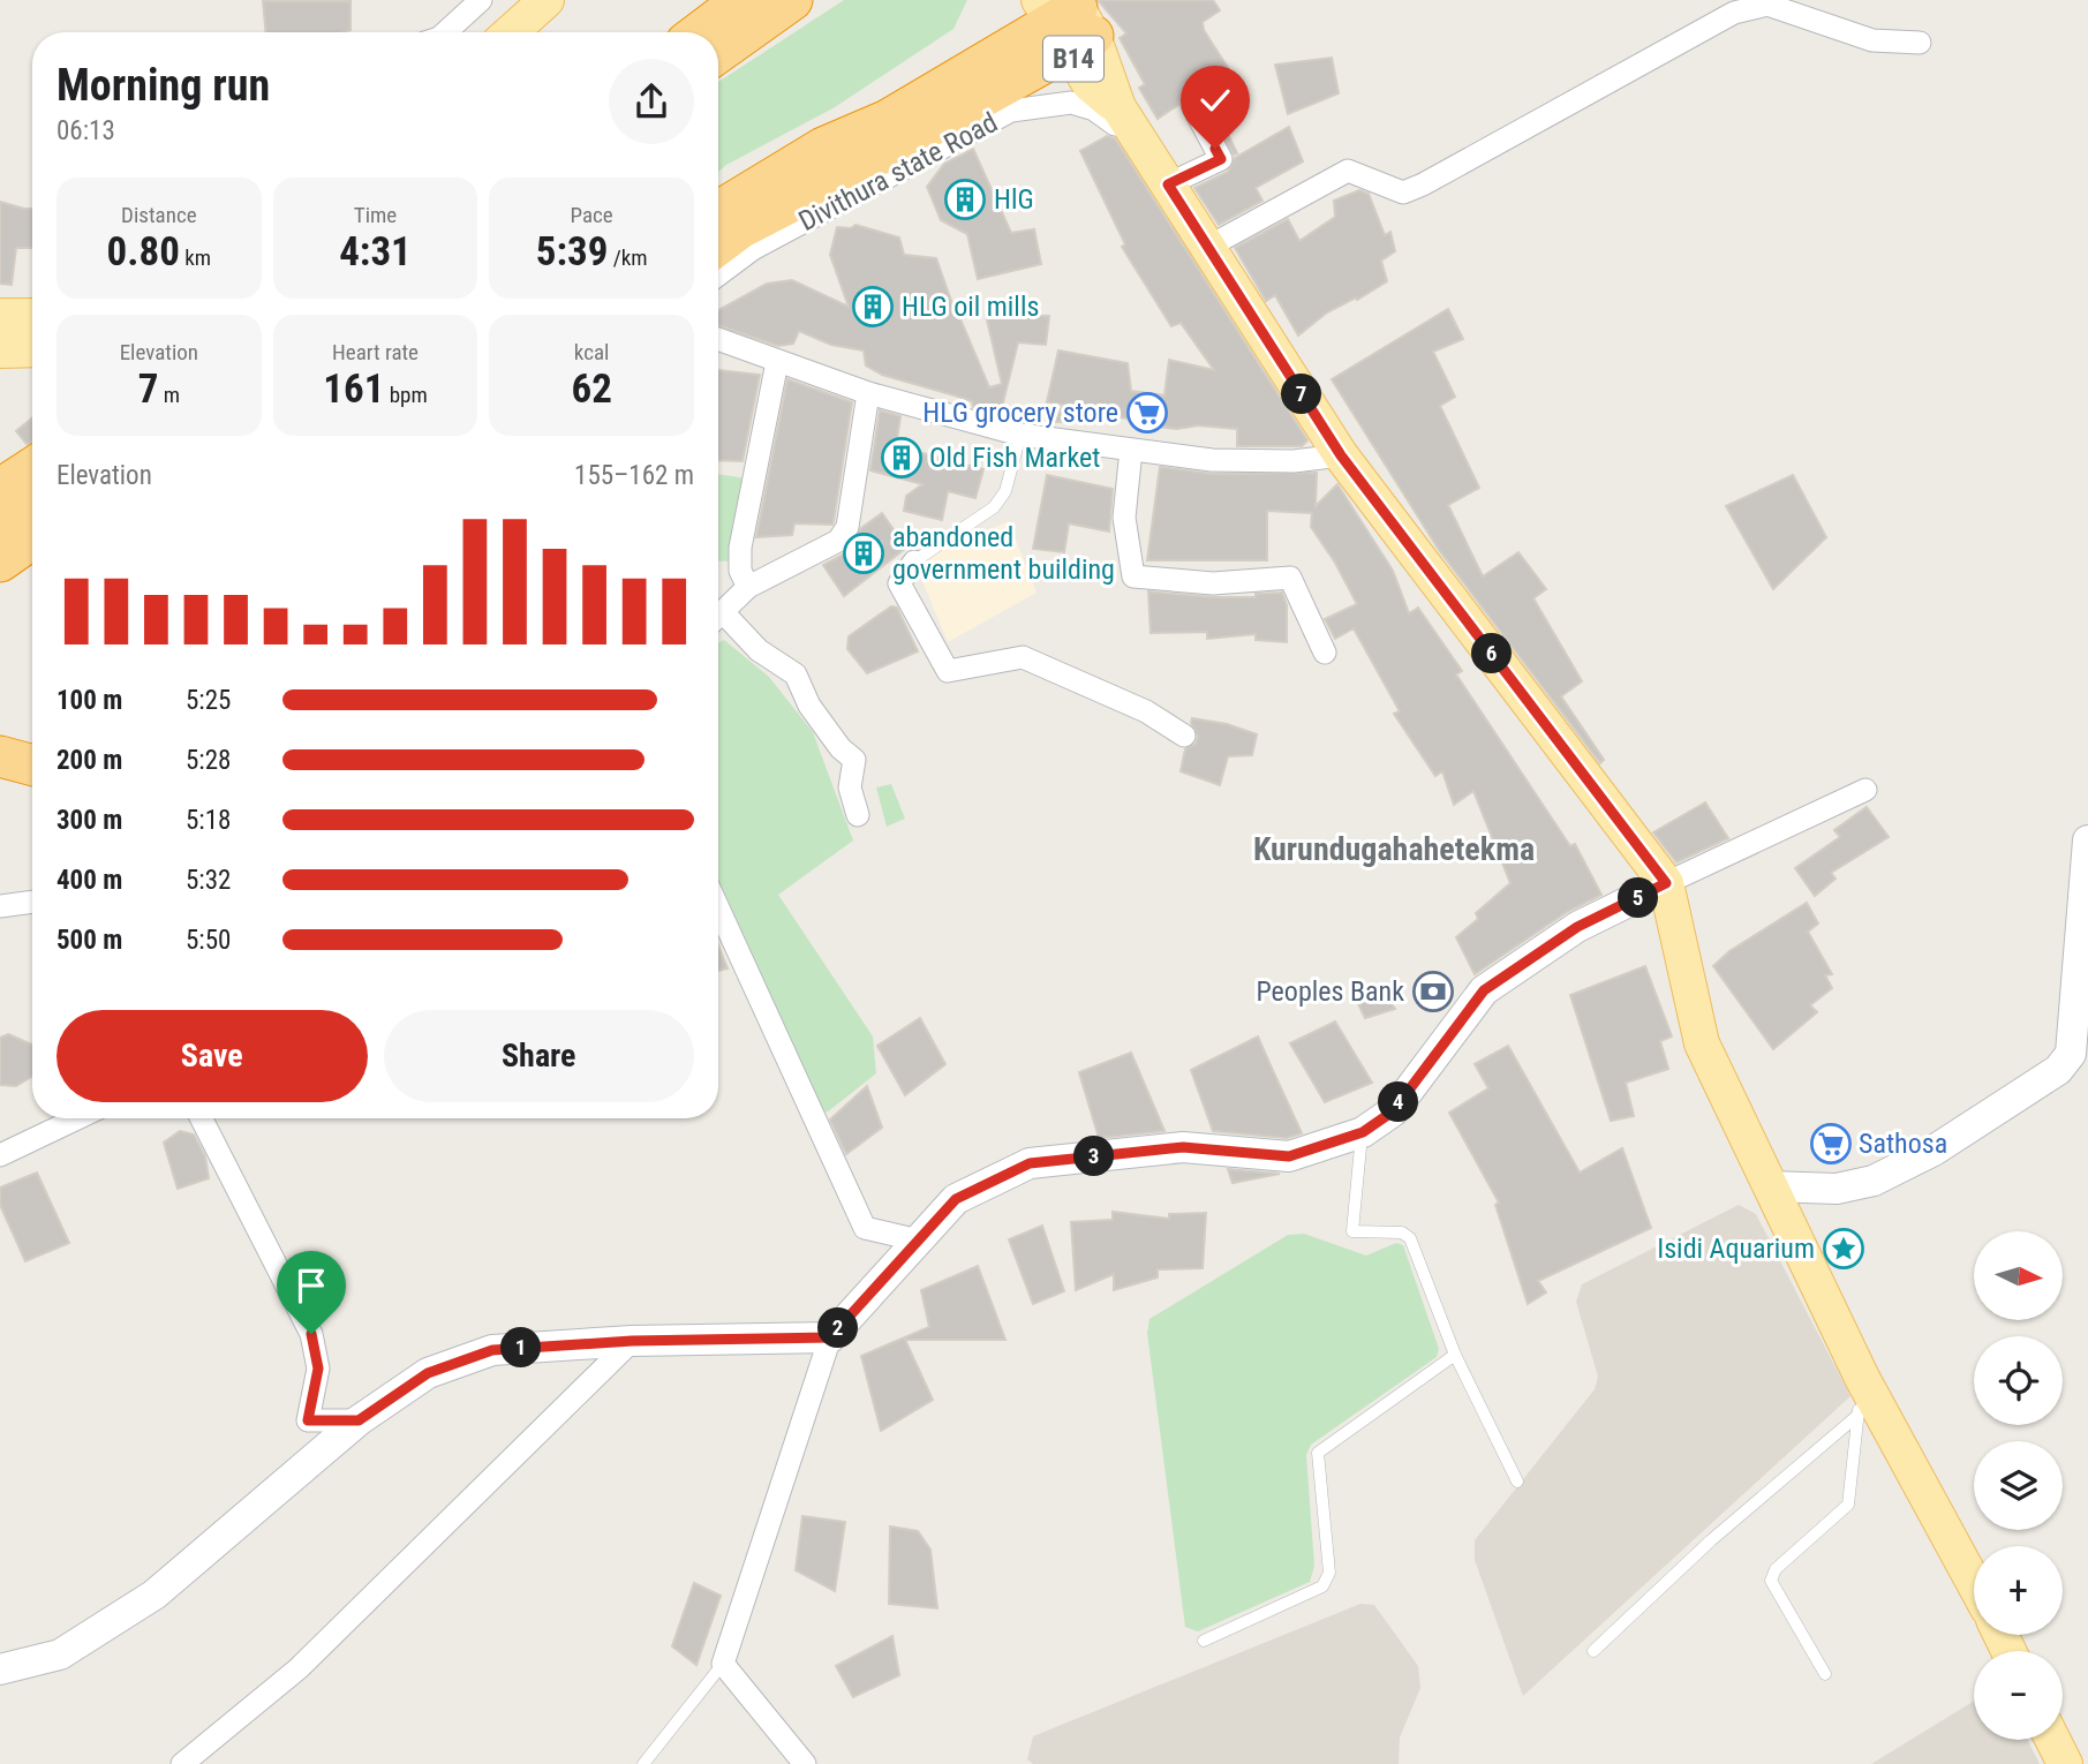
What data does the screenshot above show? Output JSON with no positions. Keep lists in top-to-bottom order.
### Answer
{
  "streets": {
    "main road": ["B14"],
    "street": ["Divithura state Road"]
  },
  "crossings": [
    ["B14", "Divithura state Road"]
  ],
  "districts": ["Kurundugahahetekma"],
  "places": {
    "building": [
      "HlG",
      "HLG oil mills",
      "Old Fish Market",
      "abandoned government building"
    ],
    "supermarket": ["HLG grocery store", "Sathosa"],
    "bank": ["Peoples Bank"],
    "place": ["Isidi Aquarium"]
  },
  "north": "right",
  "page": {
    "heading": ["Morning run", "06:13"],
    "stats": [
      ["Distance", "0.80 km"],
      ["Time", "4:31"],
      ["Pace", "5:39 /km"],
      ["Elevation", "7 m"],
      ["Heart rate", "161 bpm"],
      ["kcal", "62"]
    ],
    "pins": [
      "7",
      "6",
      "5",
      "4",
      "3",
      "2",
      "1"
    ],
    "chart": ["Elevation", "155–162 m"],
    "list": [
      {
        "name": "100 m",
        "note": "5:25"
      },
      {
        "name": "200 m",
        "note": "5:28"
      },
      {
        "name": "300 m",
        "note": "5:18"
      },
      {
        "name": "400 m",
        "note": "5:32"
      },
      {
        "name": "500 m",
        "note": "5:50"
      }
    ],
    "buttons": ["Save", "Share"],
    "map_buttons": ["+", "−"]
  }
}
